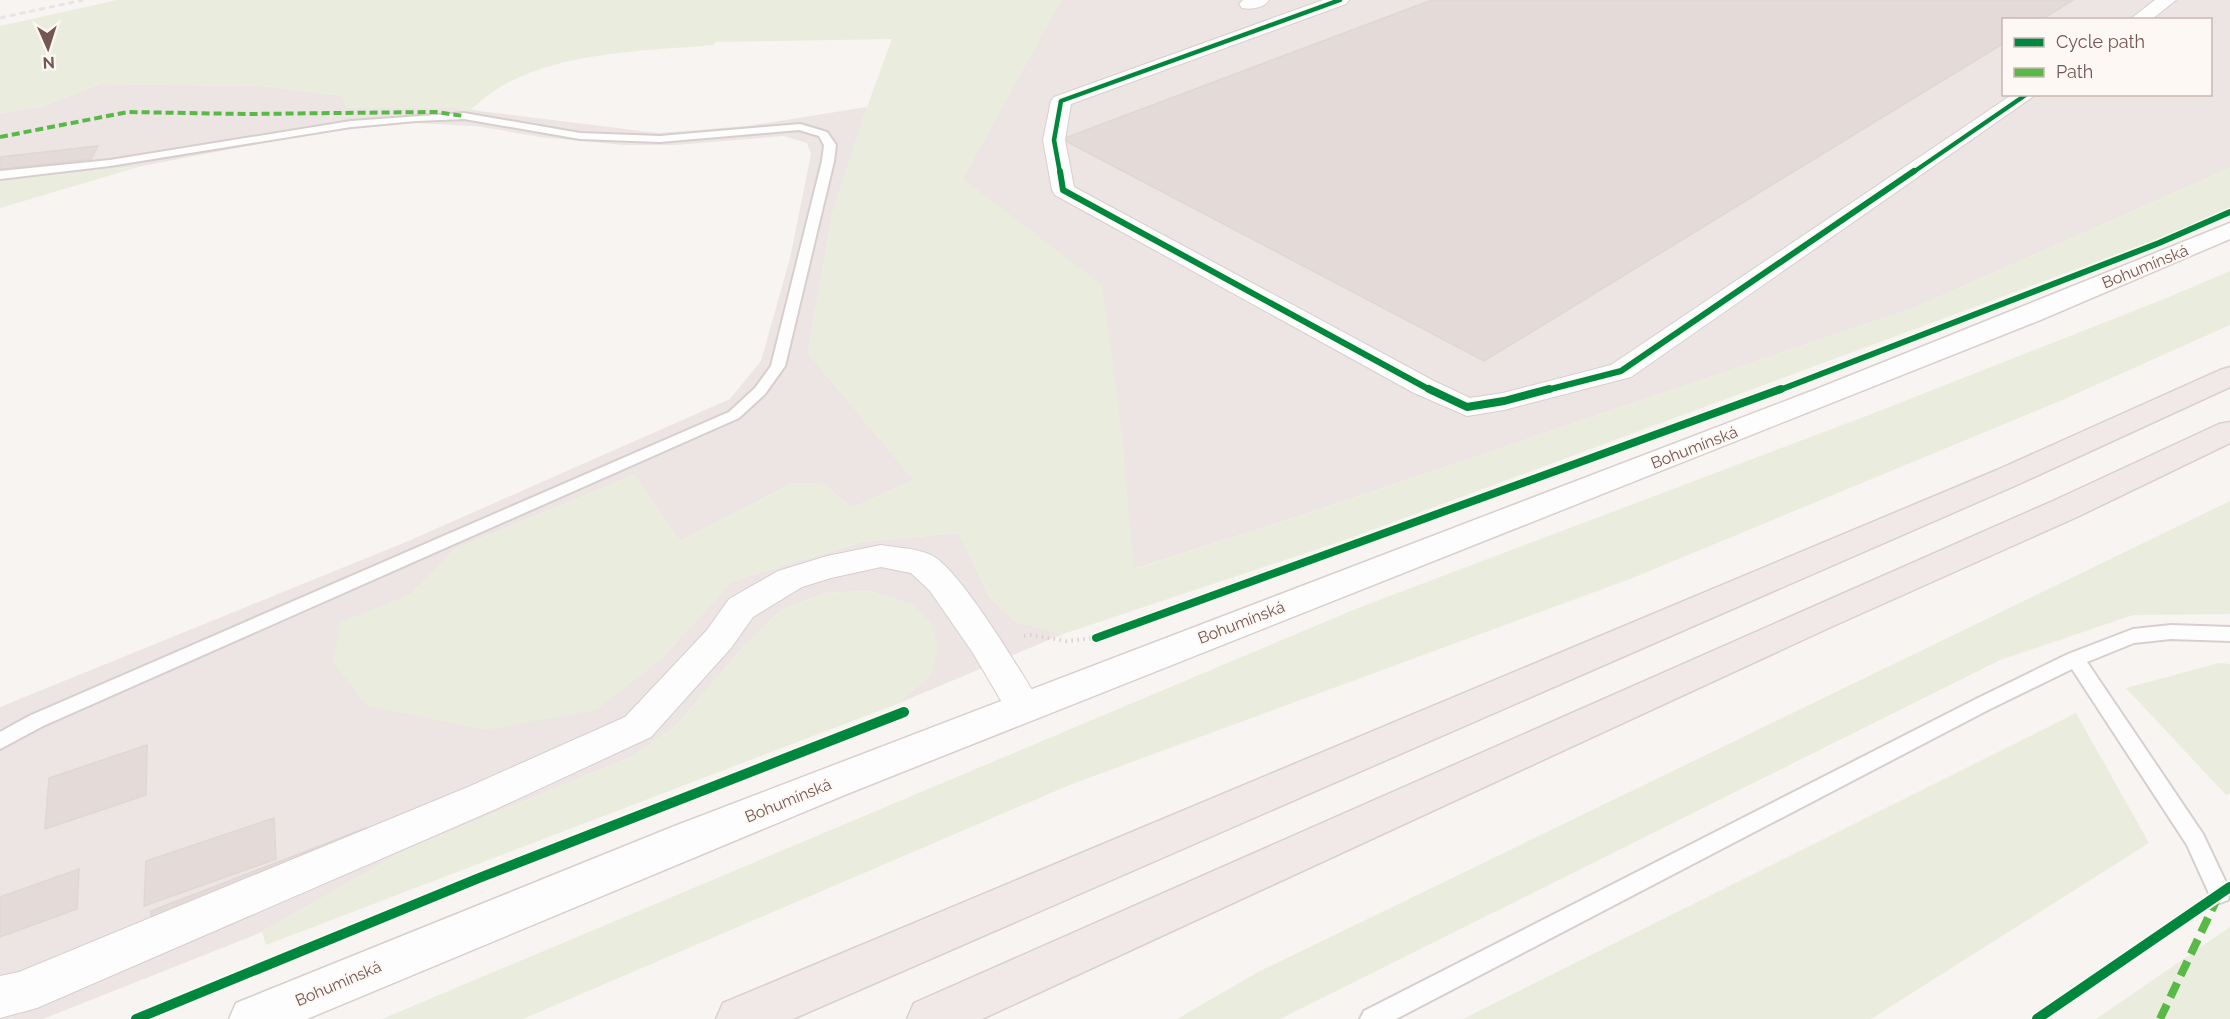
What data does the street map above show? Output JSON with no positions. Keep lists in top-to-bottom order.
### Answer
{
  "streets": {
    "main road": ["Bohumínská"]
  },
  "legend": ["Cycle path", "Path"],
  "north": "bottom"
}
